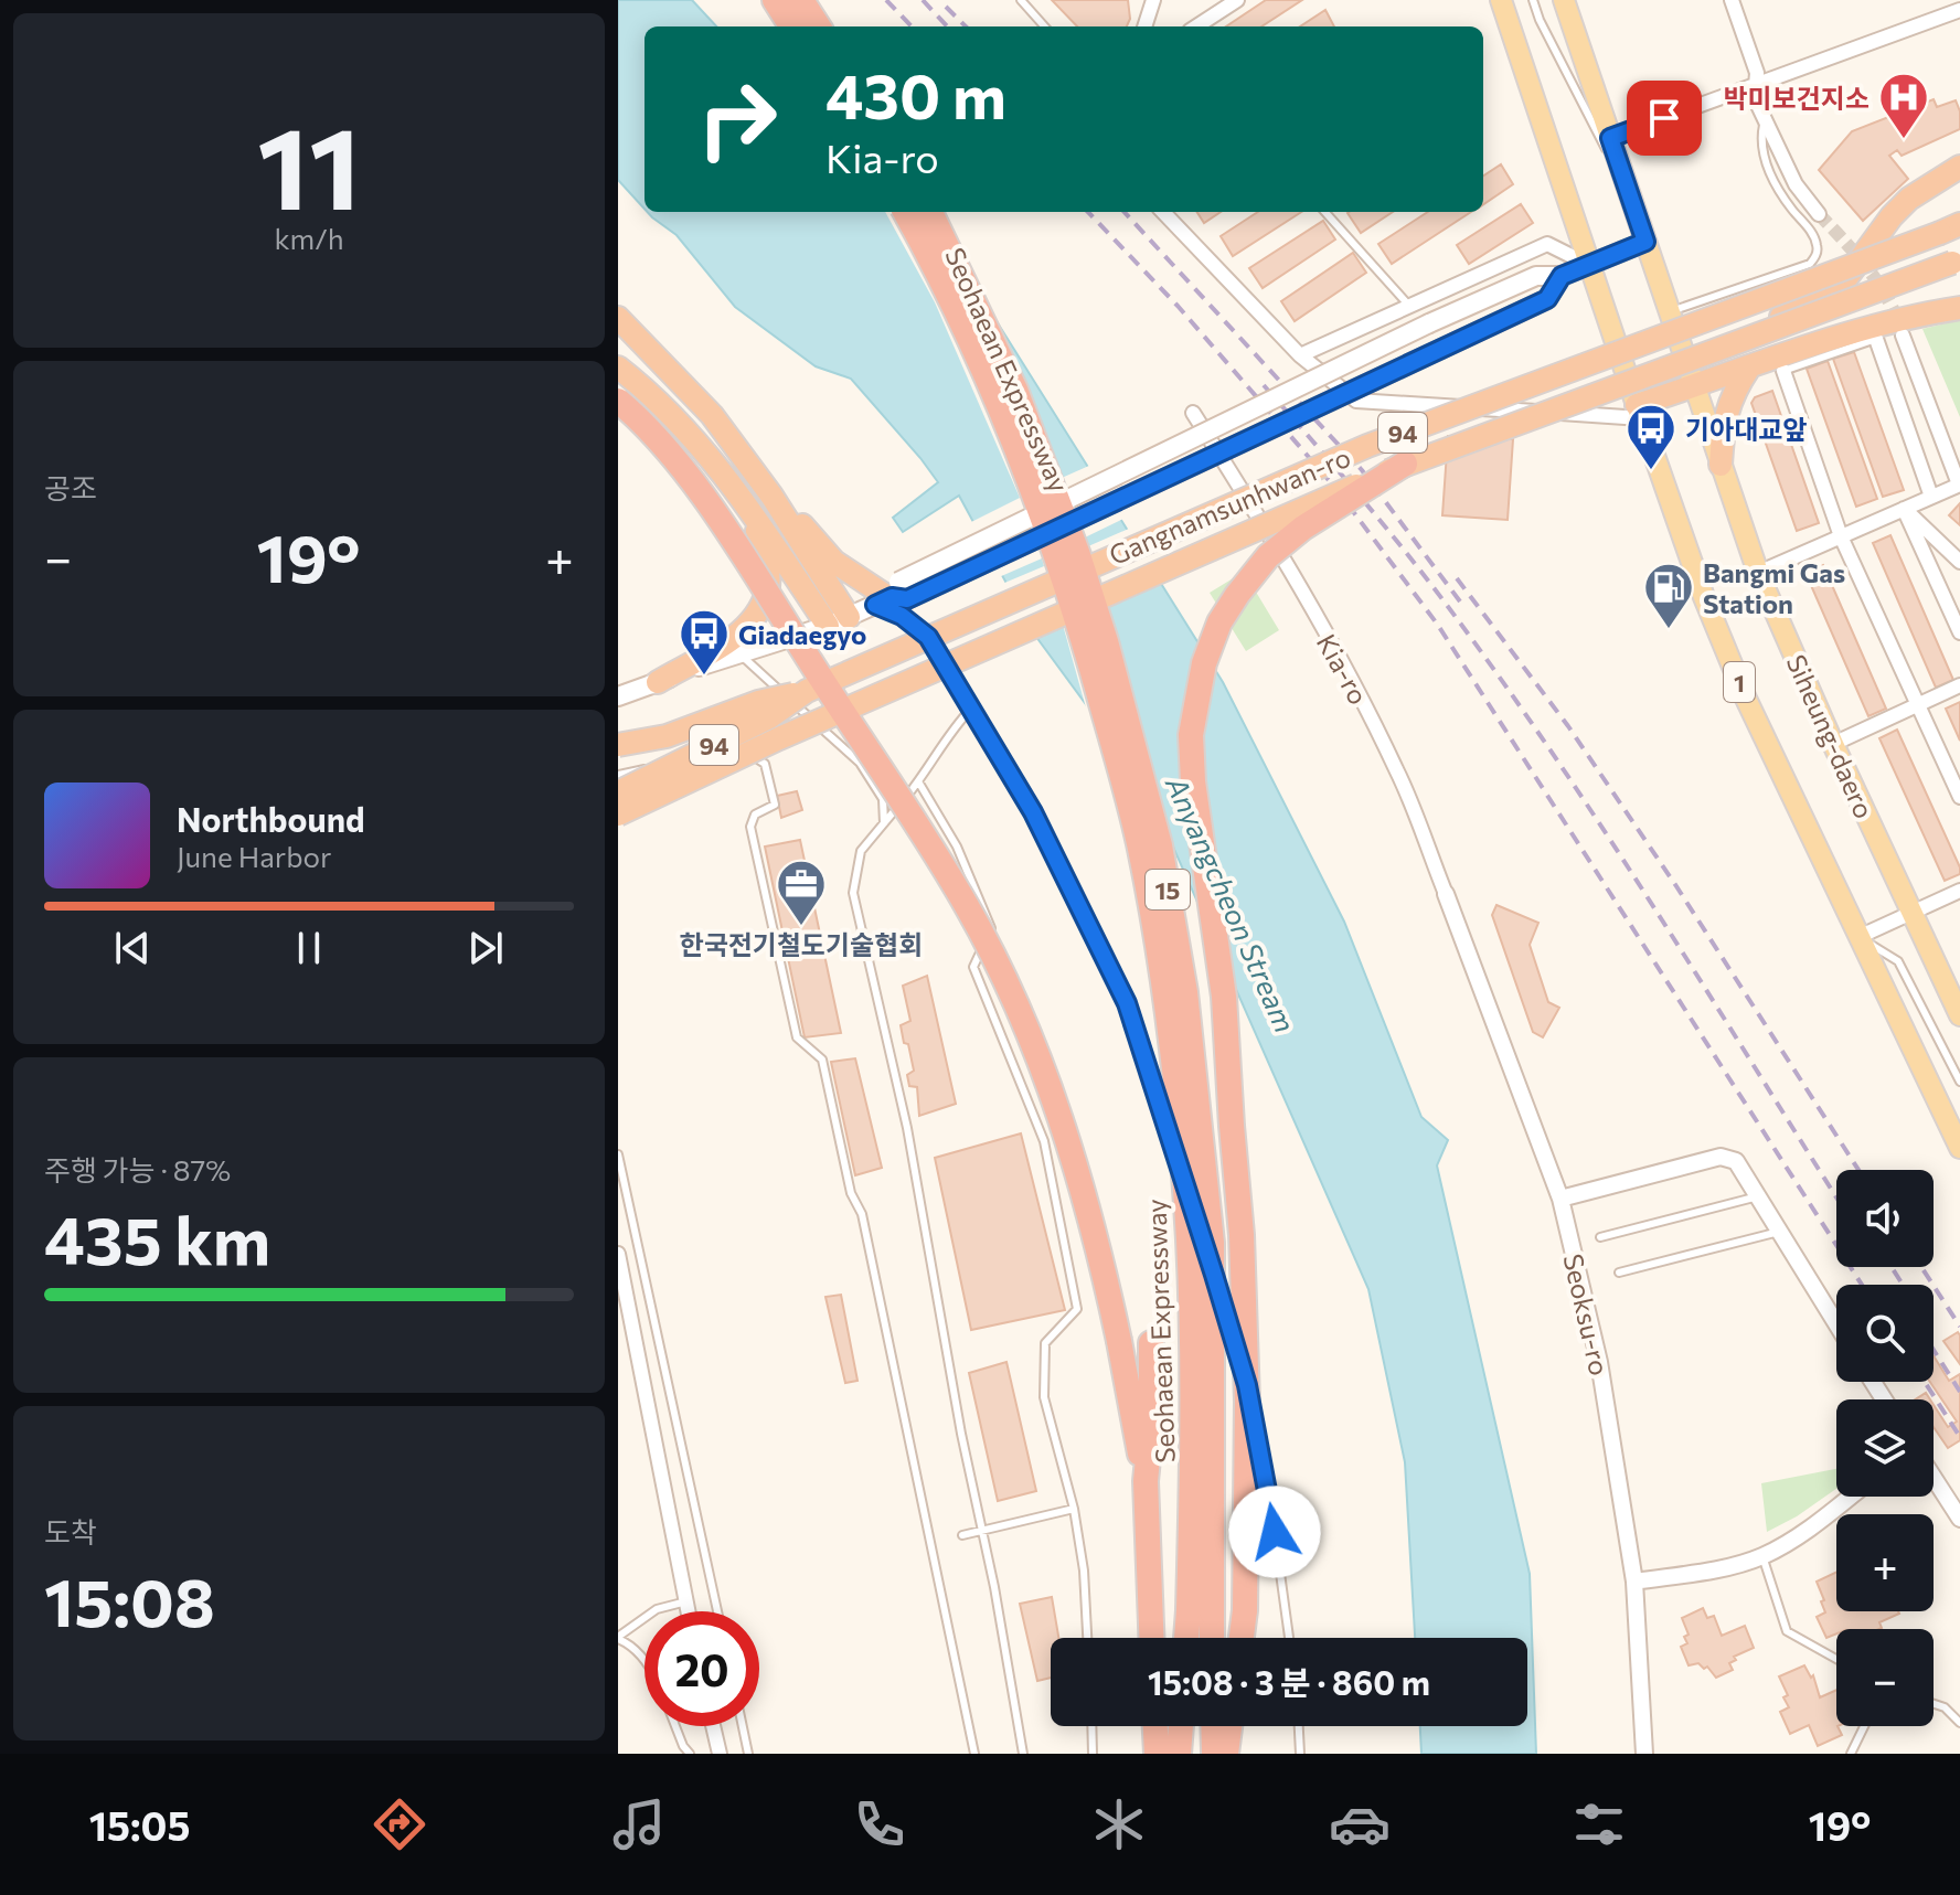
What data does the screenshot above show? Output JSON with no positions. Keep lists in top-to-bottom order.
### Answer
{
  "streets": {
    "highway": [
      "Seohaean Expressway",
      "94",
      "Gangnamsunhwan-ro",
      "15"
    ],
    "main road": ["1", "Siheung-daero"],
    "street": ["Kia-ro", "Seoksu-ro"]
  },
  "crossings": [
    ["Kia-ro", "Seoksu-ro"]
  ],
  "water": ["Anyangcheon Stream"],
  "places": {
    "hospital": ["박미보건지소"],
    "bus stop": ["기아대교앞", "Giadaegyo"],
    "fuel station": ["Bangmi Gas Station"],
    "office": ["한국전기철도기술협회"]
  },
  "page": {
    "tile": [
      ["11", "km/h"],
      "공조",
      ["주행 가능 · 87%", "435 km"],
      ["도착", "15:08"]
    ],
    "turn": ["430 m", "Kia-ro"],
    "heat": ["−", "19°", "+"],
    "song": ["Northbound", "June Harbor"],
    "map_buttons": ["+", "−"],
    "limit": "20",
    "trip": "15:08 · 3 분 · 860 m",
    "tabs": ["15:05", "19°"]
  }
}
